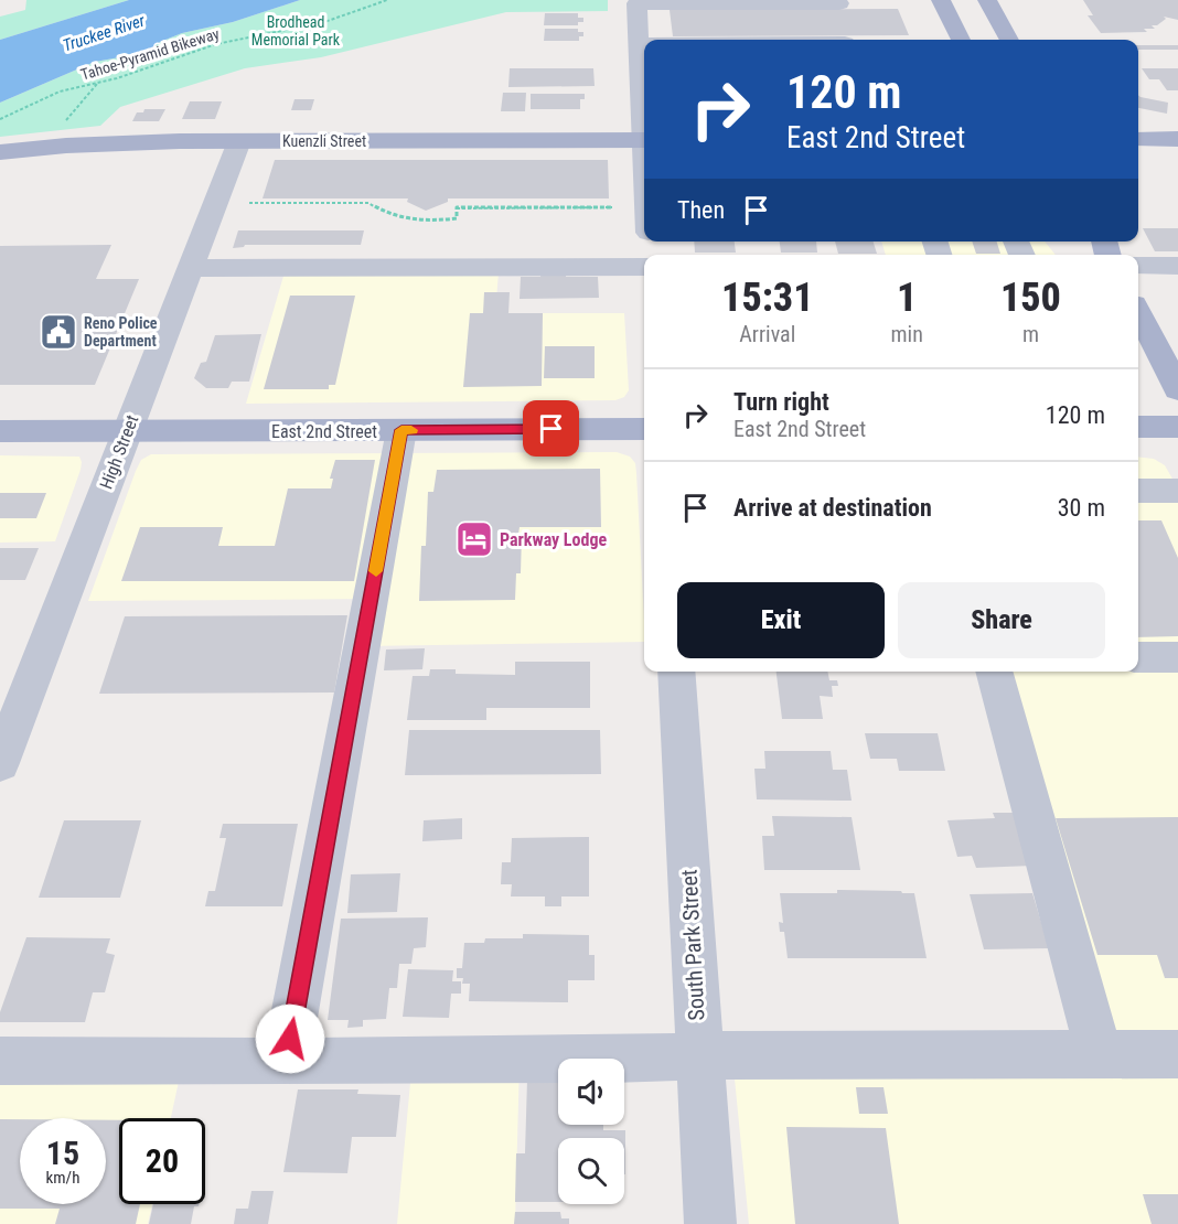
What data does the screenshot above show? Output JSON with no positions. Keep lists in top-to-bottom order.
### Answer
{
  "streets": {
    "main road": ["Kuenzli Street", "East 2nd Street"],
    "street": ["High Street", "South Park Street"],
    "path": ["Tahoe-Pyramid Bikeway"]
  },
  "crossings": [
    ["Kuenzli Street", "High Street"],
    ["East 2nd Street", "High Street"]
  ],
  "water": ["Truckee River"],
  "parks": ["Brodhead Memorial Park"],
  "places": {
    "public building": ["Reno Police Department"],
    "hotel": ["Parkway Lodge"]
  },
  "page": {
    "turn": ["120 m", "East 2nd Street"],
    "then": "Then",
    "eta": [
      "15:31",
      "Arrival",
      "1",
      "min",
      "150",
      "m"
    ],
    "list": [
      {
        "name": "Turn right",
        "note": "East 2nd Street",
        "value": "120 m"
      },
      {
        "name": "Arrive at destination",
        "value": "30 m"
      }
    ],
    "buttons": ["Exit", "Share"],
    "speed": "15 km/h",
    "limit": "20"
  }
}
